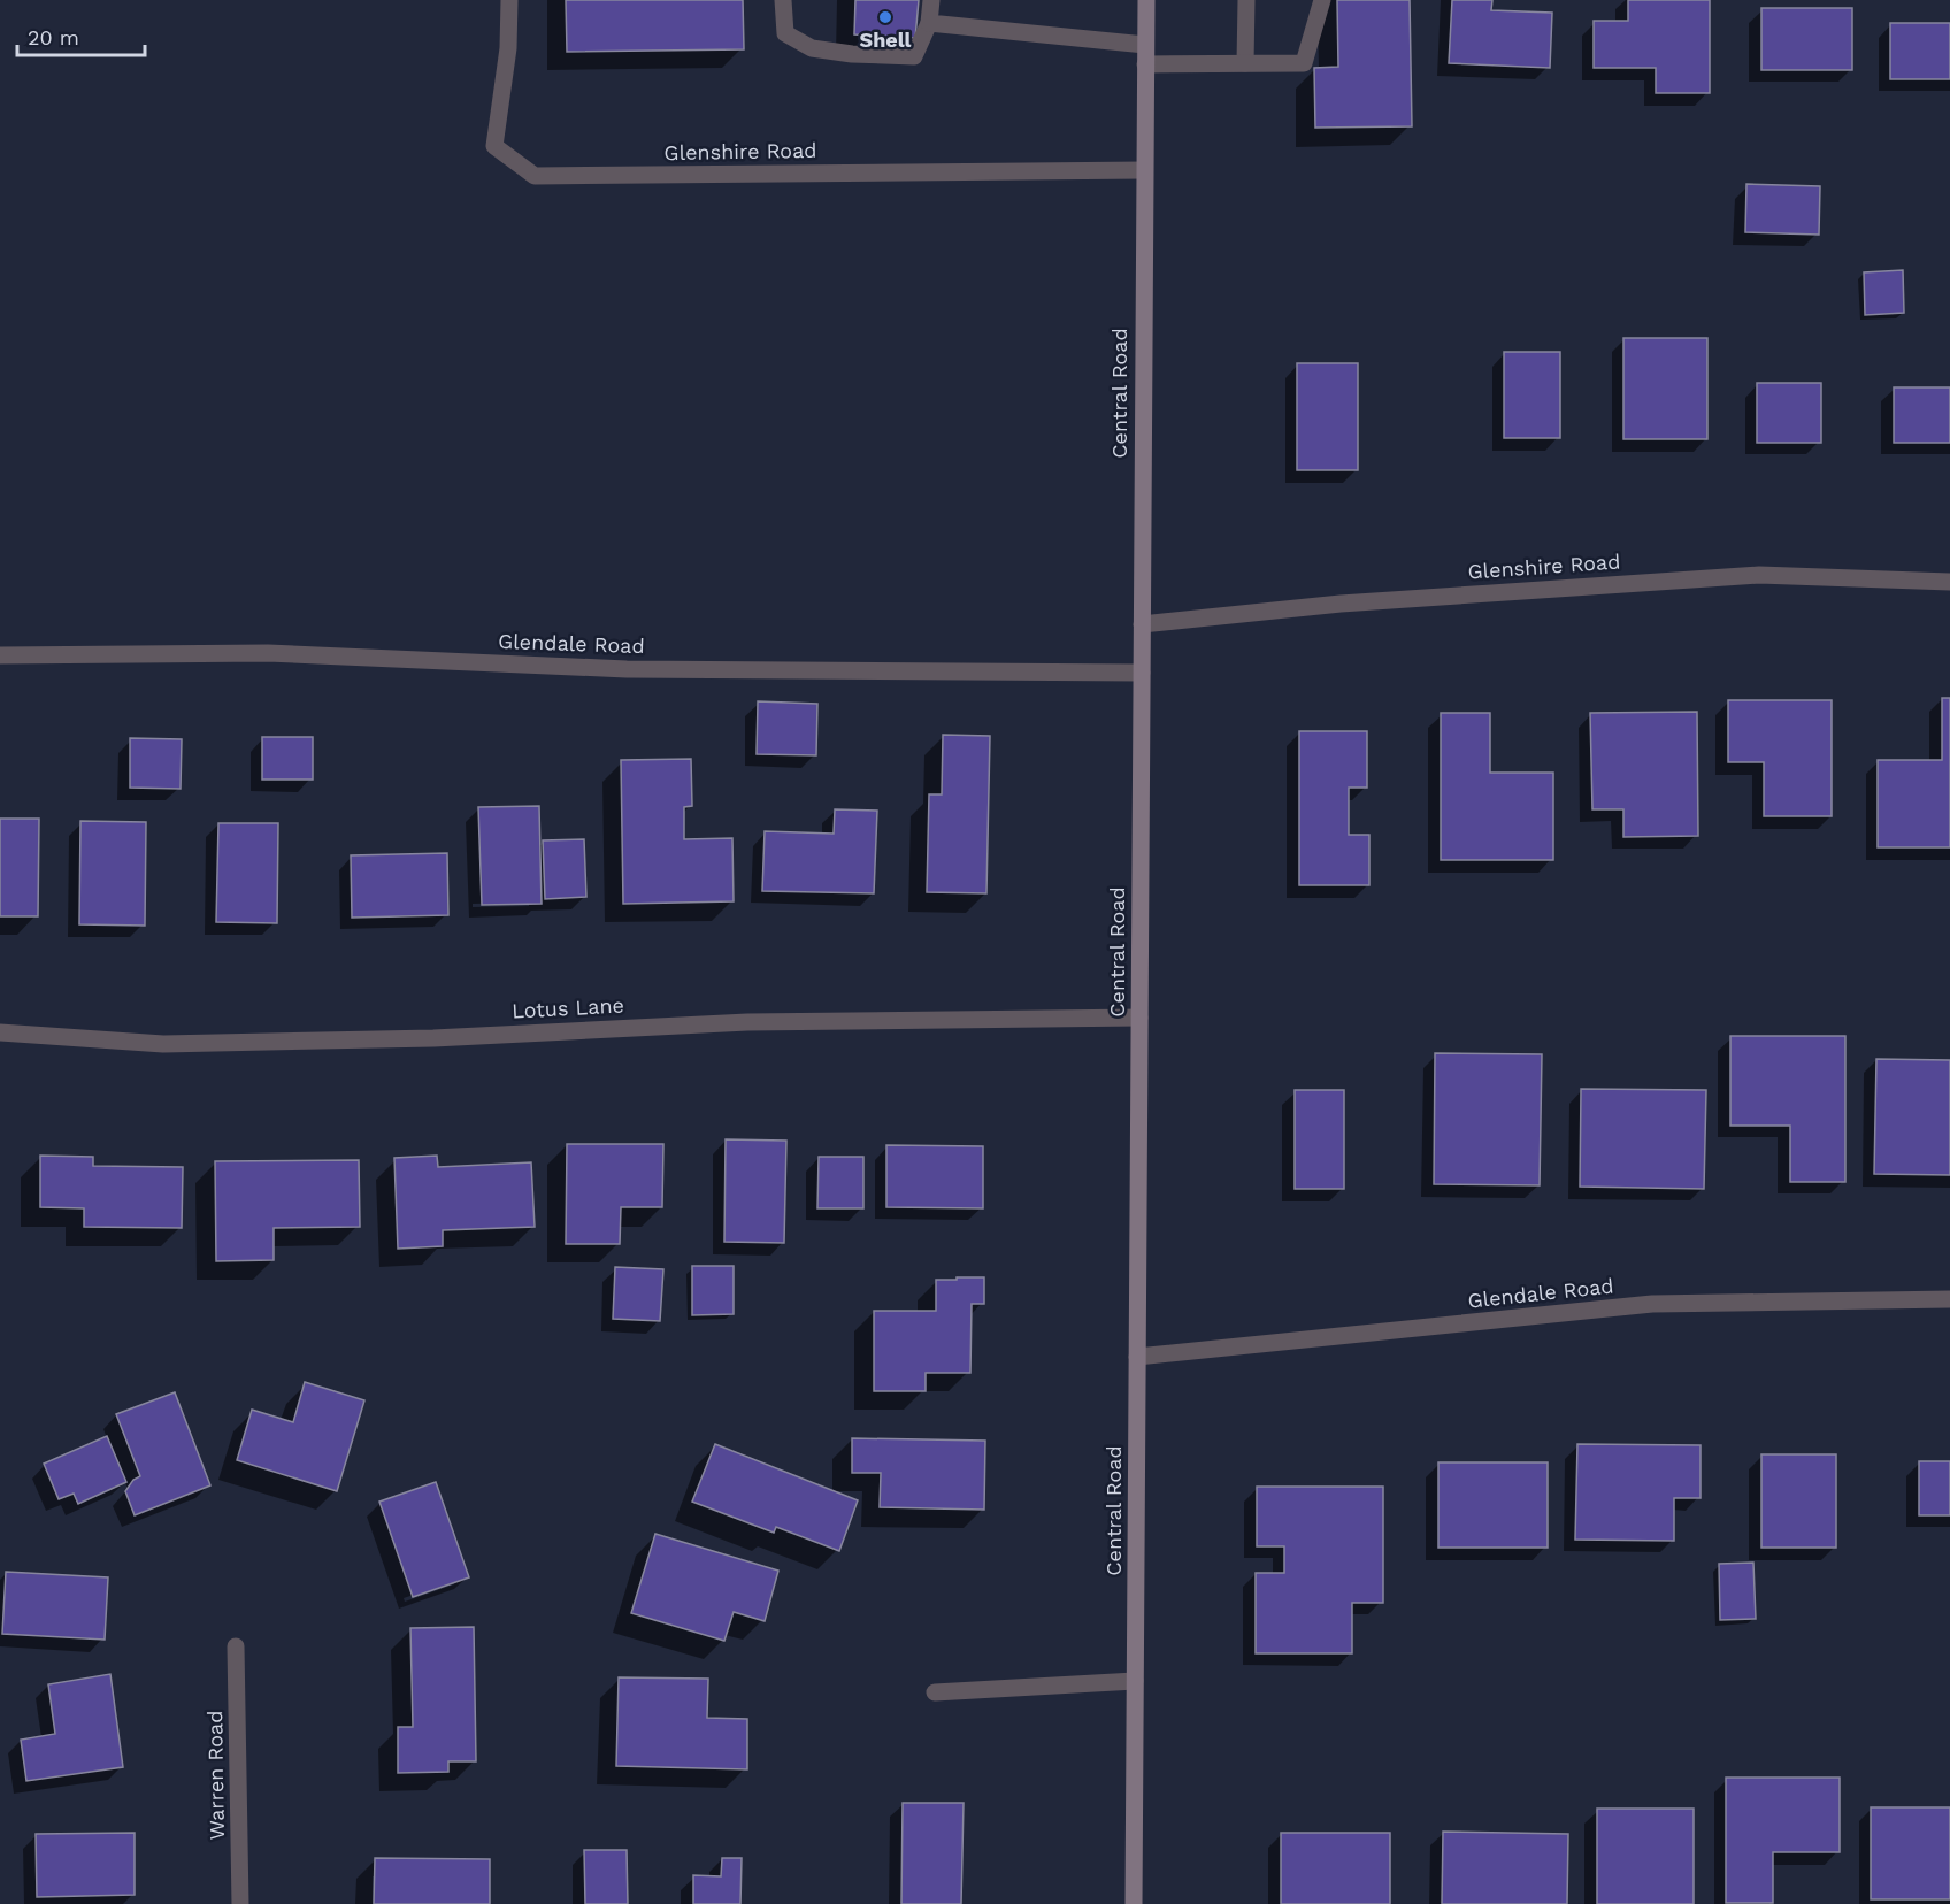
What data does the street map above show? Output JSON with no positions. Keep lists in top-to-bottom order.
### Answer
{
  "streets": {
    "main road": ["Central Road"],
    "street": [
      "Glenshire Road",
      "Glendale Road",
      "Lotus Lane",
      "Warren Road"
    ]
  },
  "crossings": [
    ["Glenshire Road", "Central Road"],
    ["Central Road", "Glendale Road"],
    ["Central Road", "Lotus Lane"]
  ],
  "places": ["Shell"],
  "scale_bar": "20 m"
}
